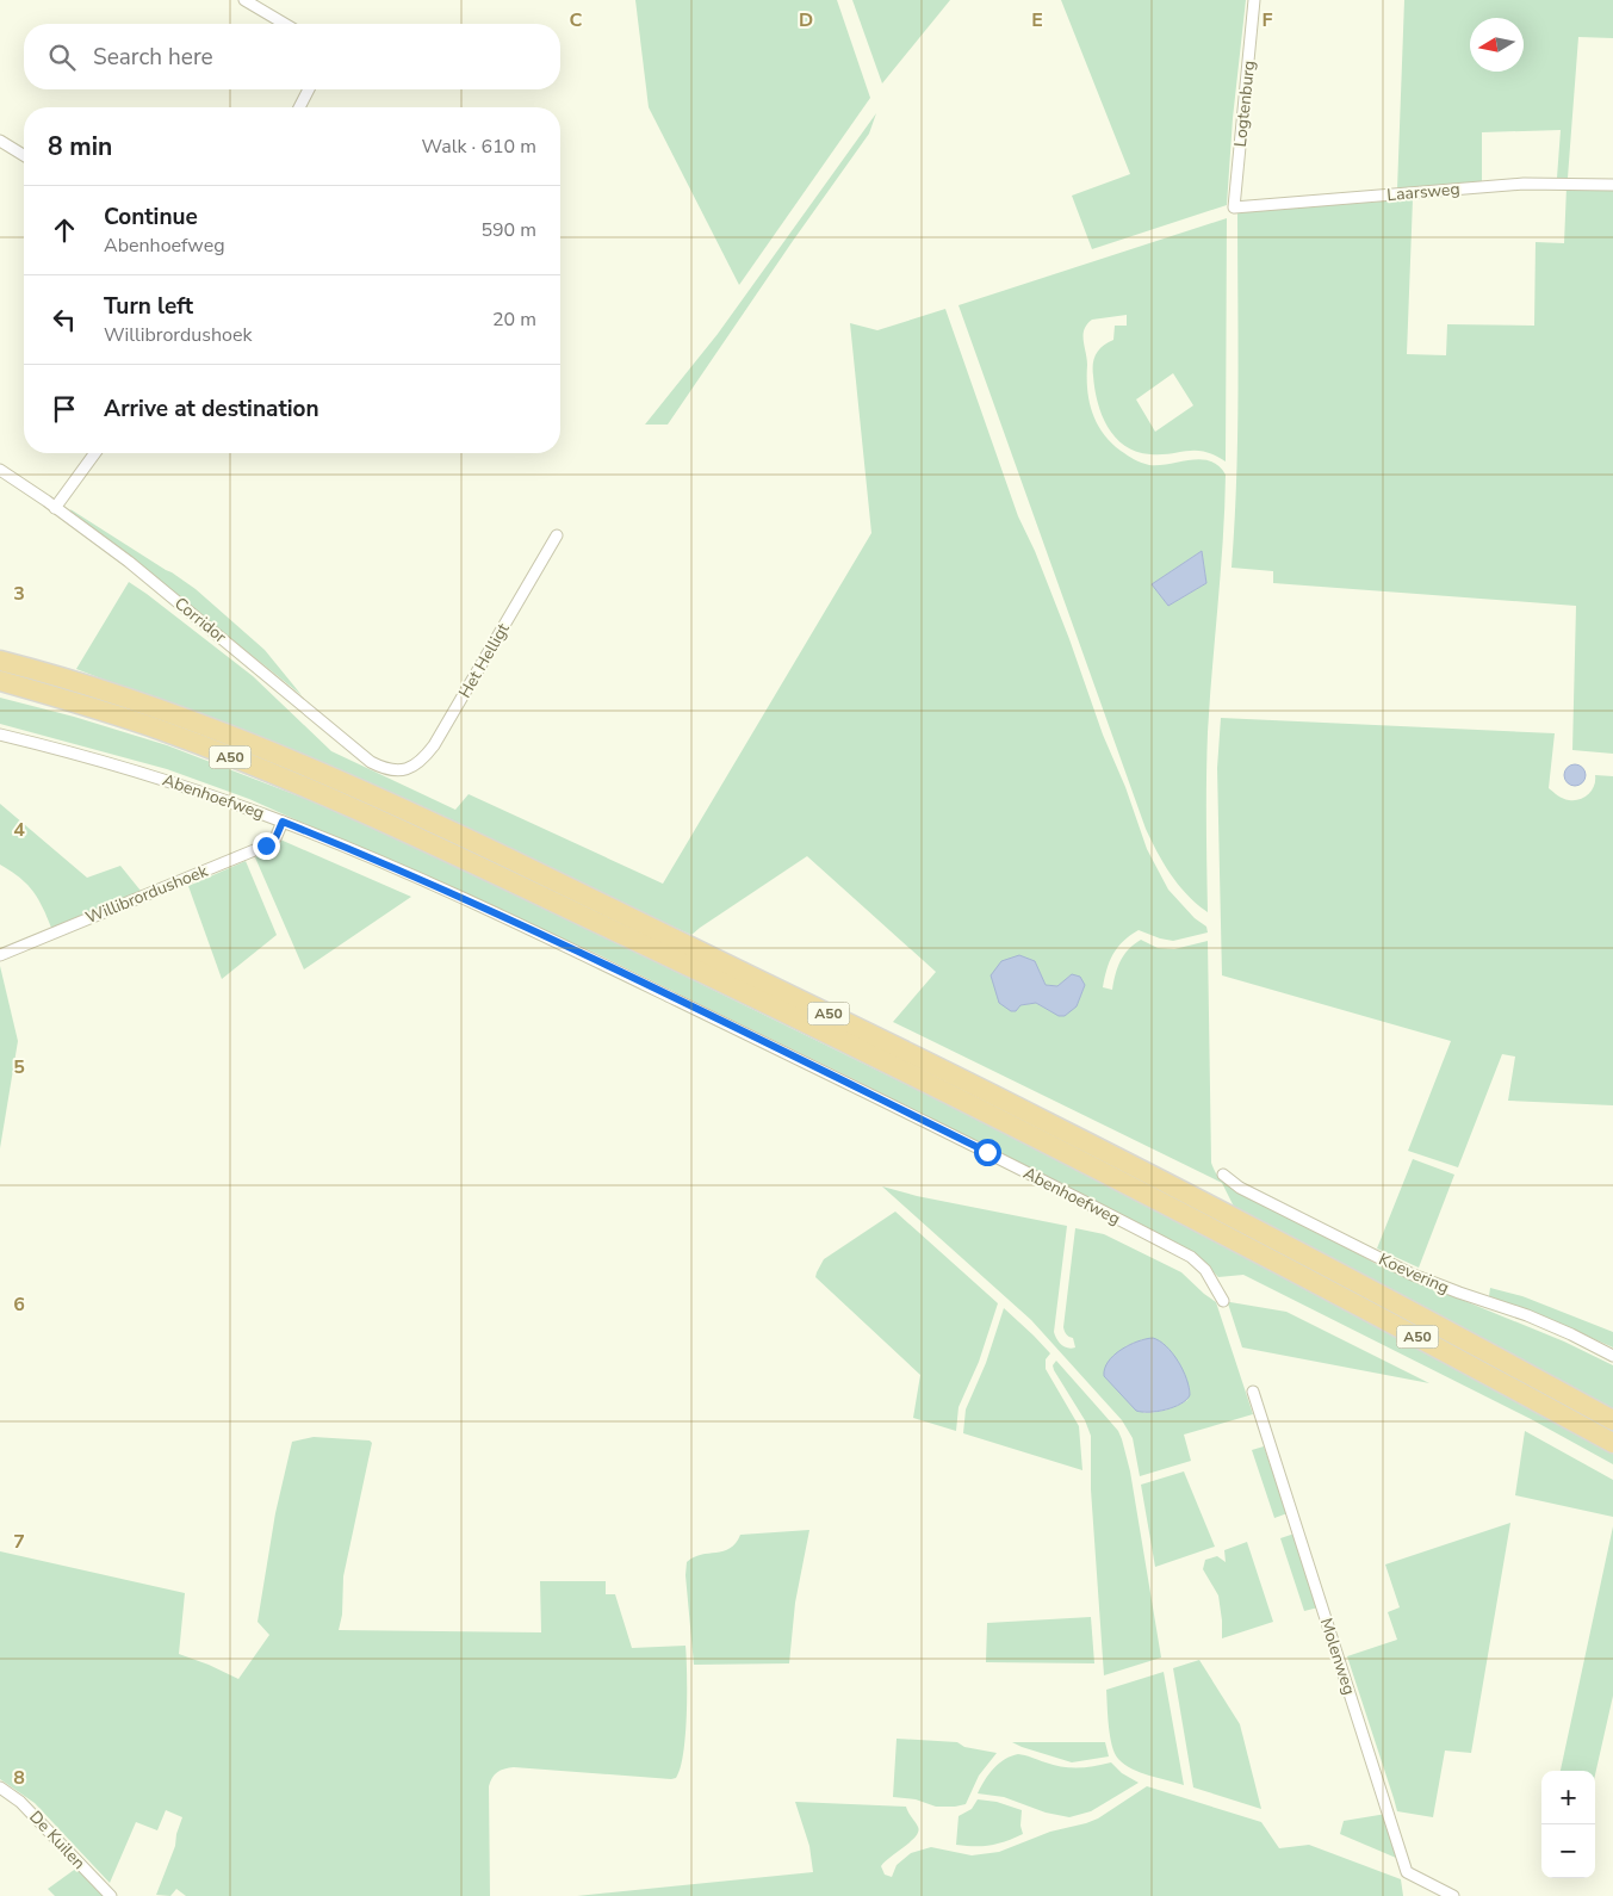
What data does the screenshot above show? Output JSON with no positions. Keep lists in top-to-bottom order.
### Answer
{
  "streets": {
    "highway": ["A50"],
    "street": [
      "Logtenburg",
      "Laarsweg",
      "Corridor",
      "Het Helligt",
      "Abenhoefweg",
      "Willibrordushoek",
      "Koevering",
      "Molenweg",
      "De Kuilen"
    ]
  },
  "crossings": [
    ["Logtenburg", "Laarsweg"],
    ["Corridor", "Het Helligt"],
    ["Abenhoefweg", "Willibrordushoek"]
  ],
  "north": "left",
  "page": {
    "search": "Search here",
    "heading": ["8 min", "Walk · 610 m"],
    "list": [
      ["Continue", "Abenhoefweg", "590 m"],
      ["Turn left", "Willibrordushoek", "20 m"],
      "Arrive at destination"
    ],
    "map_buttons": ["+", "−"]
  },
  "grid": {
    "columns": [
      "C",
      "D",
      "E",
      "F"
    ],
    "rows": [
      "3",
      "4",
      "5",
      "6",
      "7",
      "8"
    ]
  }
}
